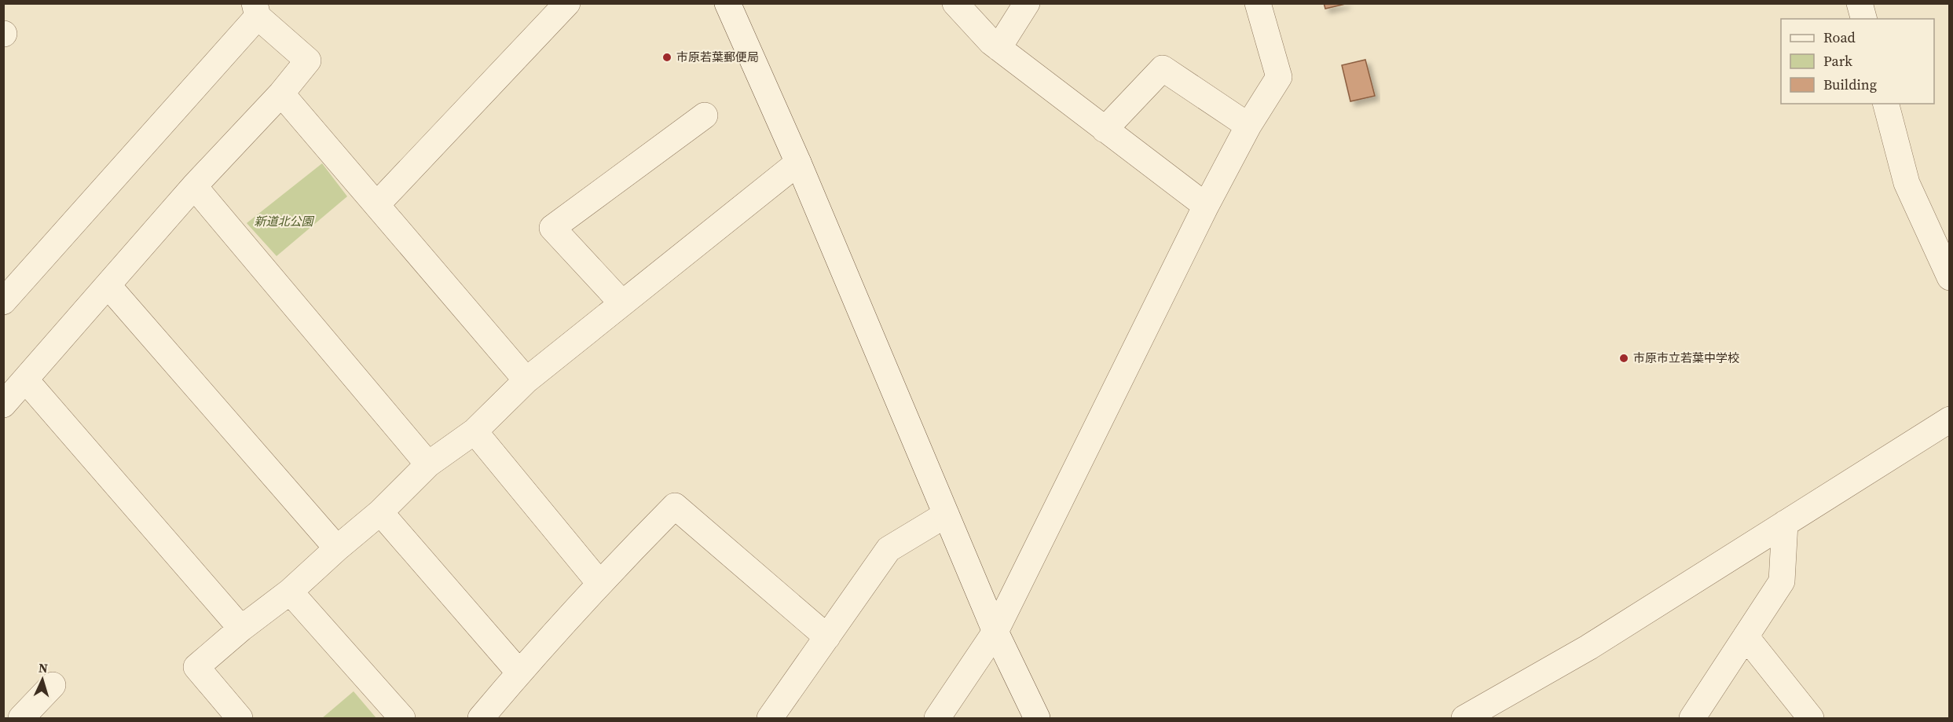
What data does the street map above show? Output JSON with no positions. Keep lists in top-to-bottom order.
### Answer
{
  "parks": ["新道北公園"],
  "places": ["市原若葉郵便局", "市原市立若葉中学校"],
  "legend": ["Road", "Park", "Building"],
  "north": "top"
}
